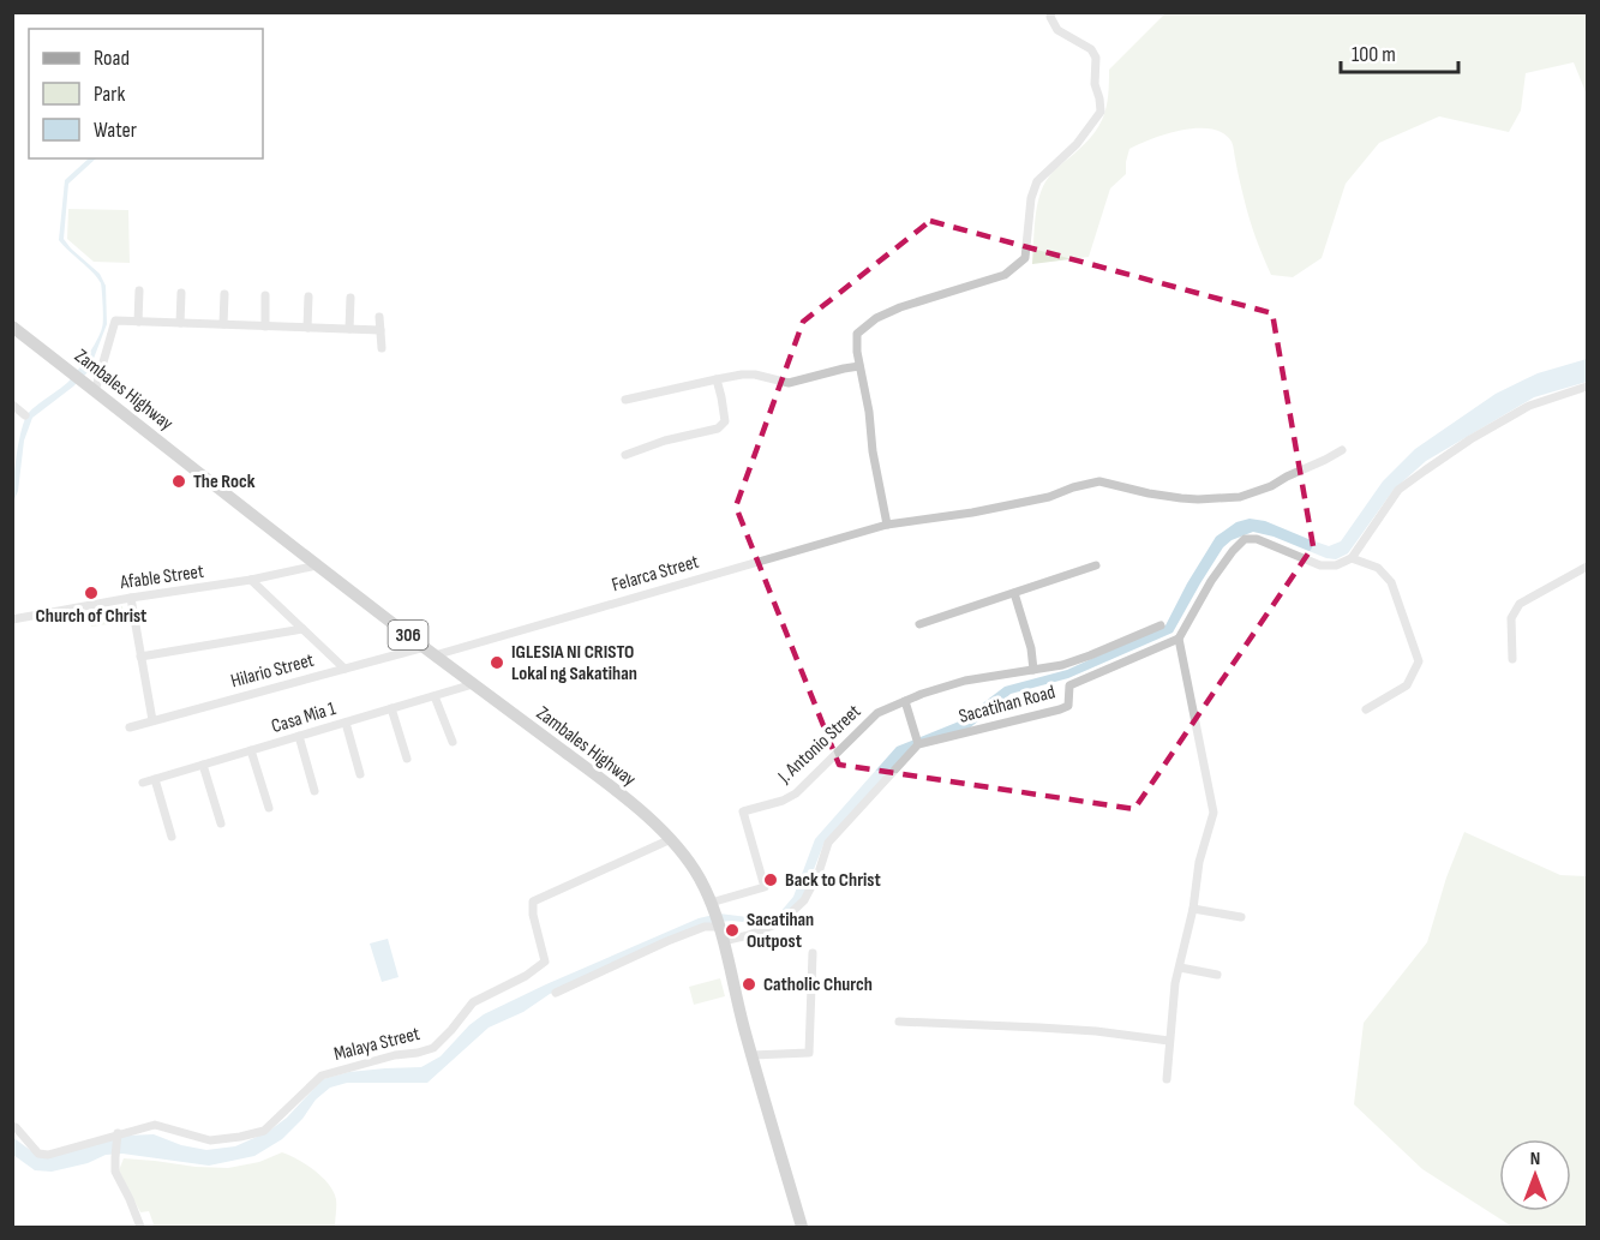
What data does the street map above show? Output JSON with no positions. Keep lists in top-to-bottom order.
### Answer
{
  "streets": {
    "main road": ["Zambales Highway", "306"],
    "street": [
      "Felarca Street",
      "Afable Street",
      "Hilario Street",
      "Sacatihan Road",
      "Casa Mia 1",
      "J. Antonio Street",
      "Malaya Street"
    ]
  },
  "crossings": [
    ["Zambales Highway", "Felarca Street"],
    ["Zambales Highway", "Afable Street"],
    ["Zambales Highway", "Hilario Street"],
    ["Zambales Highway", "Casa Mia 1"],
    ["Zambales Highway", "J. Antonio Street"],
    ["Zambales Highway", "Malaya Street"],
    ["Felarca Street", "Hilario Street"]
  ],
  "places": [
    "The Rock",
    "Church of Christ",
    "IGLESIA NI CRISTO Lokal ng Sakatihan",
    "Back to Christ",
    "Sacatihan Outpost",
    "Catholic Church"
  ],
  "legend": ["Road", "Park", "Water"],
  "scale_bar": "100 m",
  "north": "top"
}
